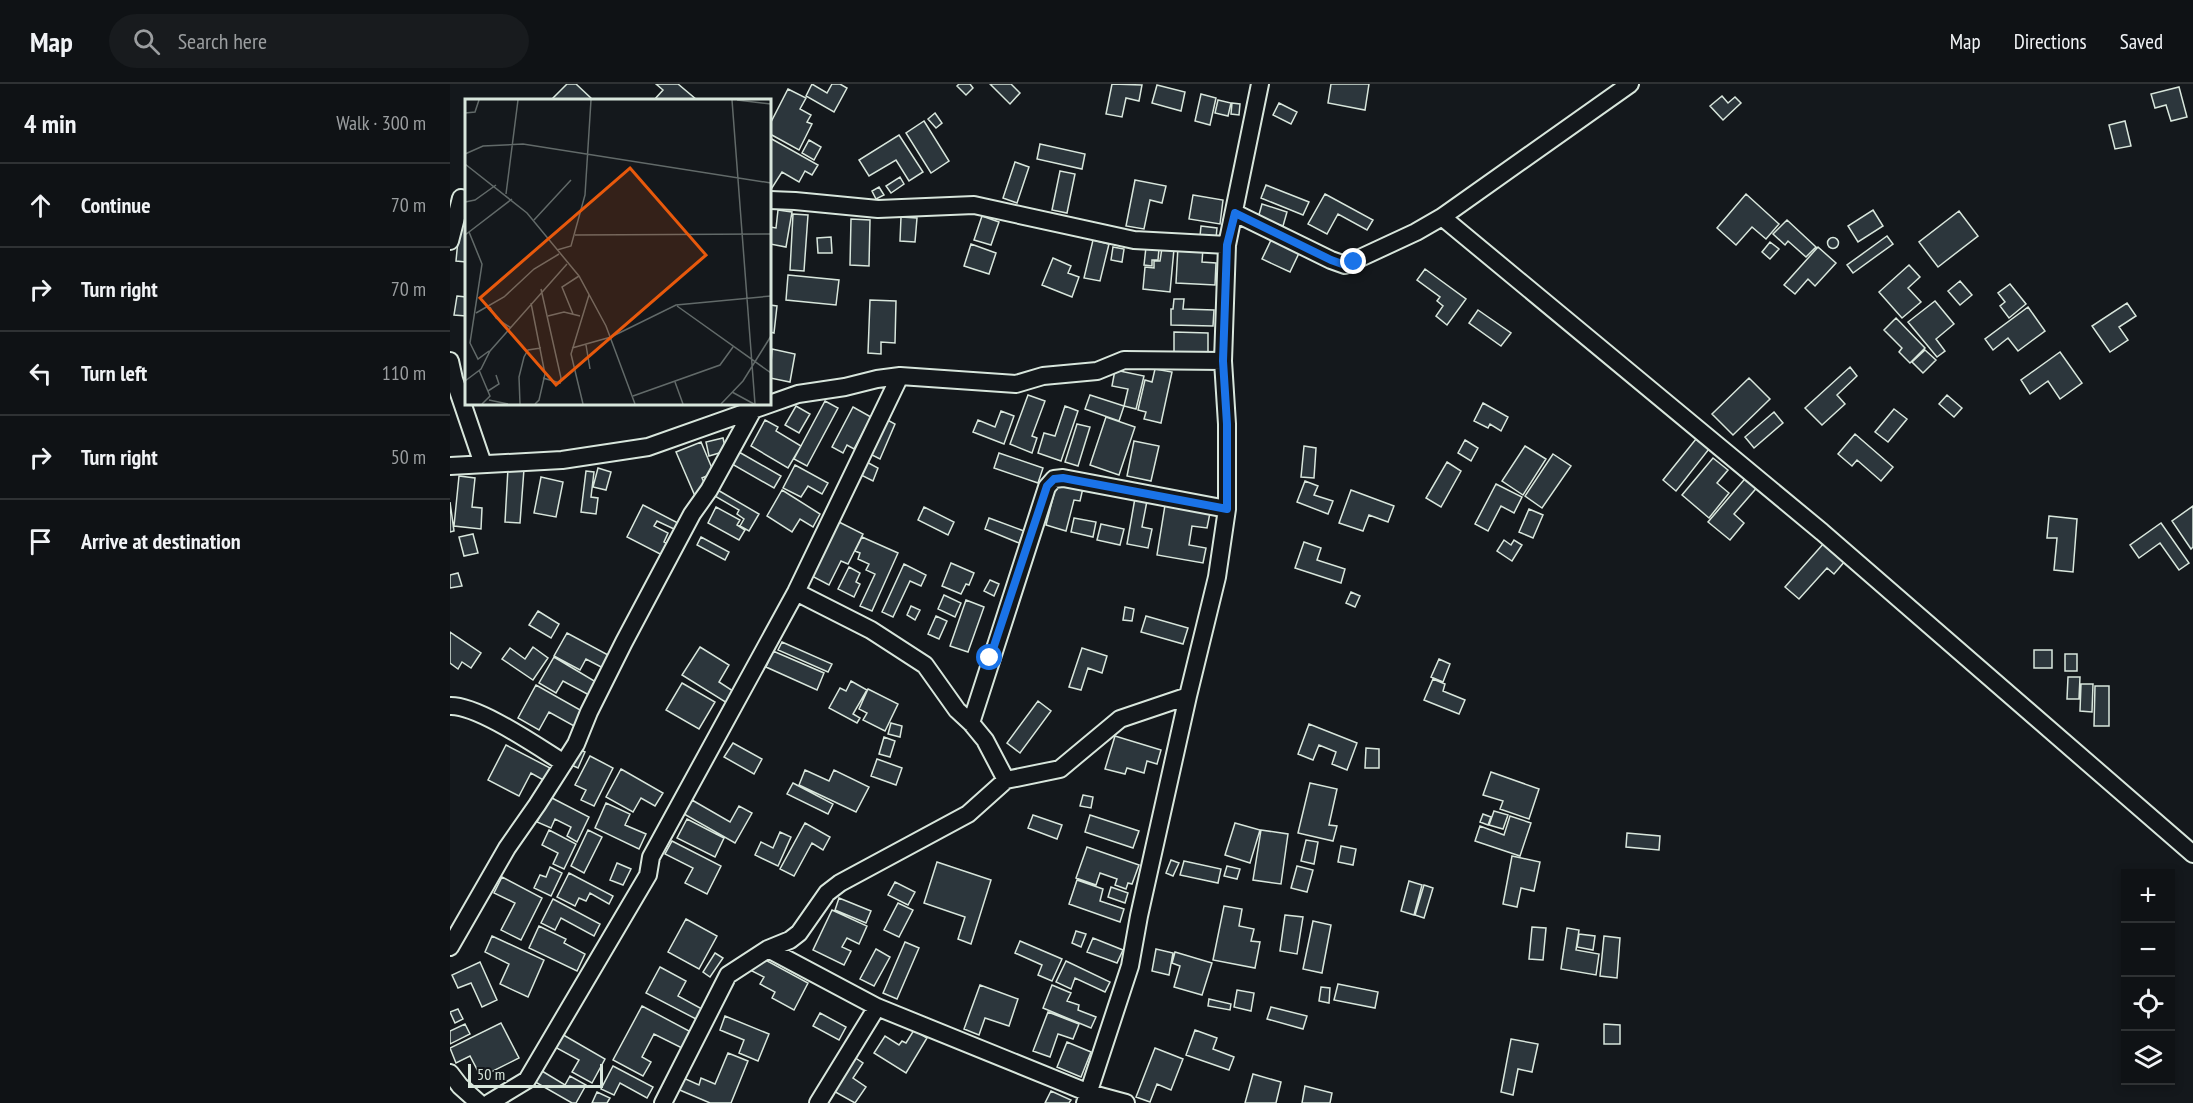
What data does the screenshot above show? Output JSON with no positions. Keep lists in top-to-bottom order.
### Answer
{
  "scale_bar": "50 m",
  "page": {
    "header": "Map",
    "search": "Search here",
    "nav": ["Map", "Directions", "Saved"],
    "heading": ["4 min", "Walk · 300 m"],
    "list": [
      ["Continue", "70 m"],
      ["Turn right", "70 m"],
      ["Turn left", "110 m"],
      ["Turn right", "50 m"],
      "Arrive at destination"
    ],
    "map_buttons": ["+", "−"],
    "scale": "50 m"
  }
}
